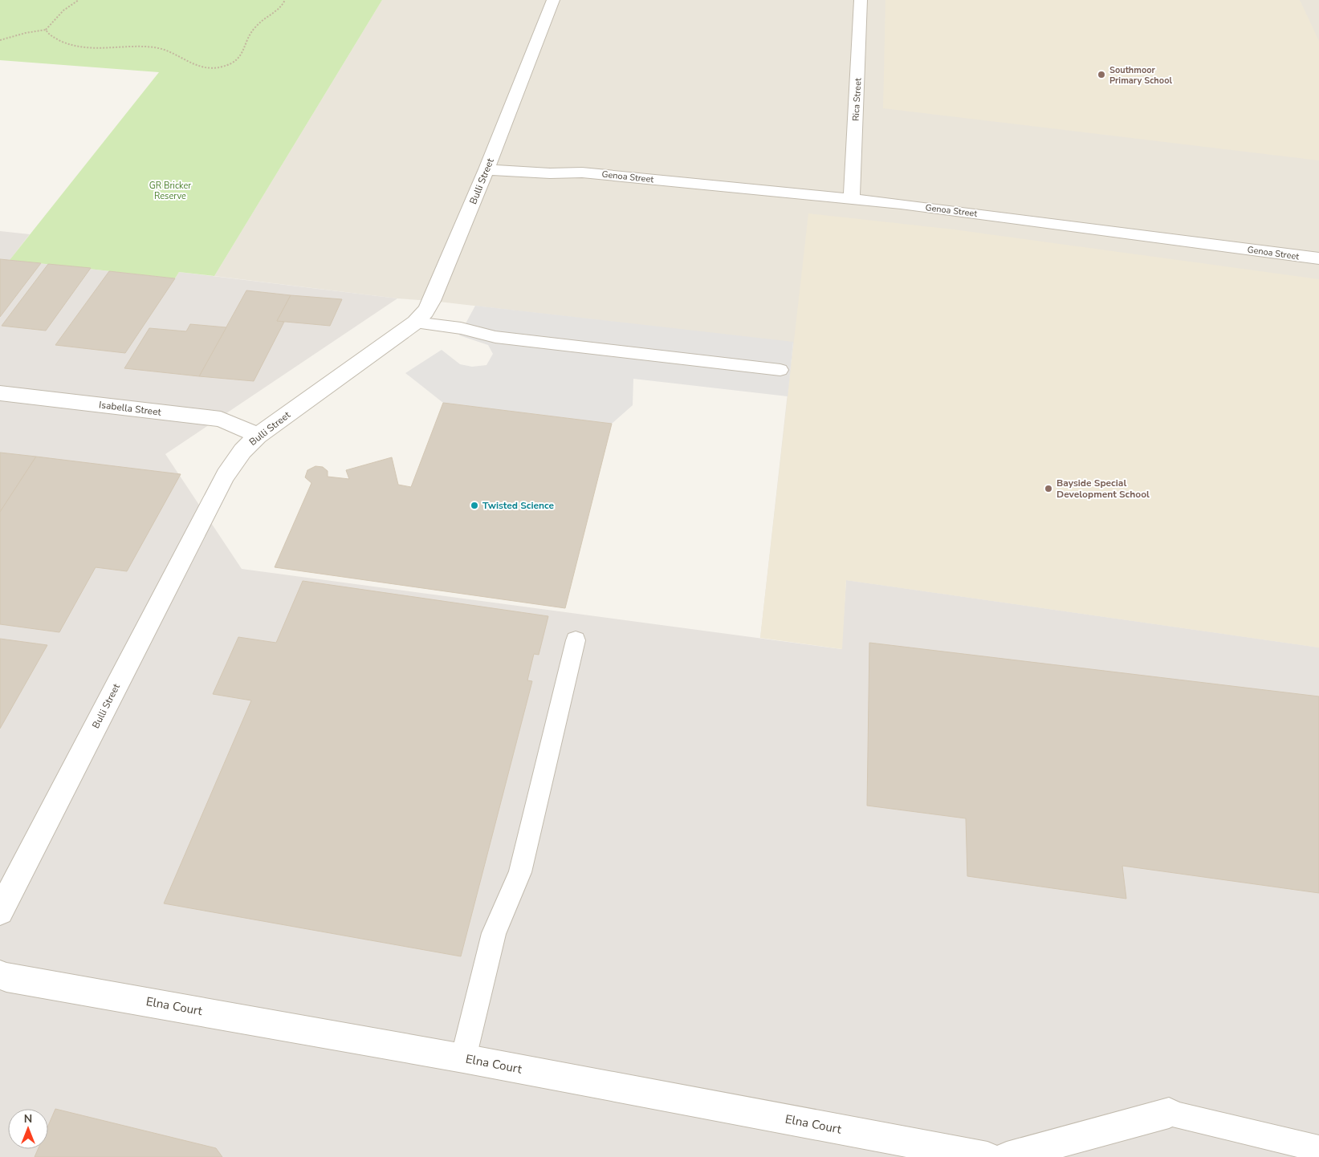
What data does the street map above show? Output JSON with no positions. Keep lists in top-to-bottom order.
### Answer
{
  "streets": {
    "street": [
      "Rica Street",
      "Genoa Street",
      "Bulli Street",
      "Isabella Street",
      "Elna Court"
    ]
  },
  "crossings": [
    ["Rica Street", "Genoa Street"],
    ["Genoa Street", "Bulli Street"],
    ["Bulli Street", "Isabella Street"]
  ],
  "parks": ["GR Bricker Reserve"],
  "places": ["Southmoor Primary School", "Bayside Special Development School", "Twisted Science"],
  "north": "top"
}
